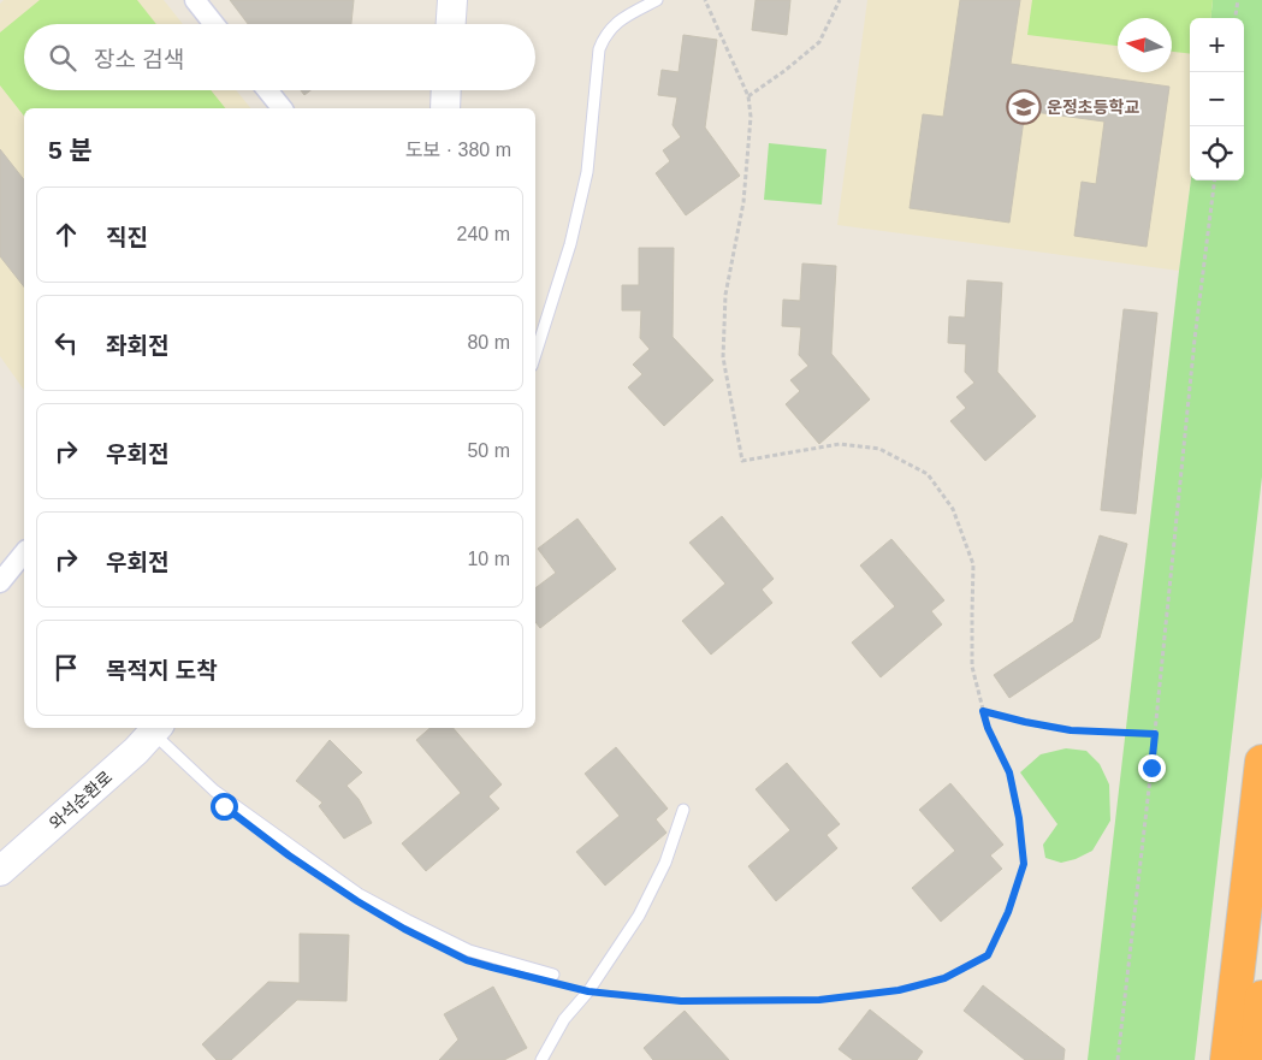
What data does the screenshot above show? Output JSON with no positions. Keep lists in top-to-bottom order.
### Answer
{
  "streets": {
    "street": ["와석순환로"]
  },
  "places": {
    "school or university": ["운정초등학교"]
  },
  "north": "left",
  "page": {
    "map_buttons": ["+", "−"],
    "search": "장소 검색",
    "heading": ["5 분", "도보 · 380 m"],
    "list": [
      ["직진", "240 m"],
      ["좌회전", "80 m"],
      ["우회전", "50 m"],
      ["우회전", "10 m"],
      "목적지 도착"
    ]
  }
}
